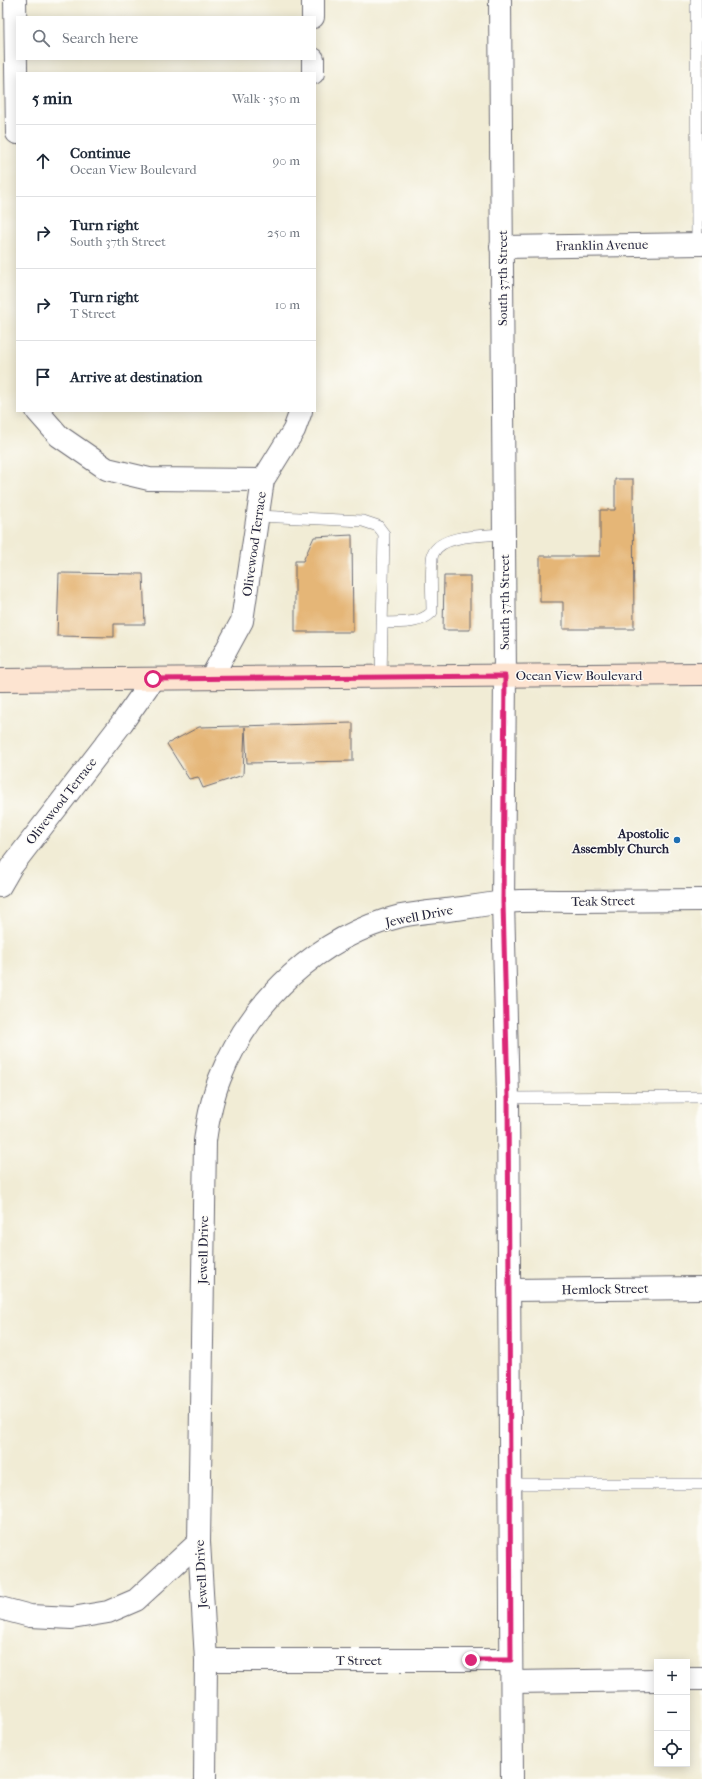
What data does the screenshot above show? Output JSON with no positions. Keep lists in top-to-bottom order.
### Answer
{
  "streets": {
    "main road": ["Ocean View Boulevard"],
    "street": [
      "Franklin Avenue",
      "South 37th Street",
      "Olivewood Terrace",
      "Teak Street",
      "Jewell Drive",
      "Hemlock Street",
      "T Street"
    ]
  },
  "crossings": [
    ["Franklin Avenue", "South 37th Street"],
    ["South 37th Street", "Ocean View Boulevard"],
    ["South 37th Street", "Teak Street"],
    ["South 37th Street", "Jewell Drive"],
    ["South 37th Street", "Hemlock Street"],
    ["South 37th Street", "T Street"],
    ["Olivewood Terrace", "Ocean View Boulevard"],
    ["Teak Street", "Jewell Drive"],
    ["Jewell Drive", "T Street"]
  ],
  "places": ["Apostolic Assembly Church"],
  "page": {
    "search": "Search here",
    "heading": ["5 min", "Walk · 350 m"],
    "list": [
      ["Continue", "Ocean View Boulevard", "90 m"],
      ["Turn right", "South 37th Street", "250 m"],
      ["Turn right", "T Street", "10 m"],
      "Arrive at destination"
    ],
    "map_buttons": ["+", "−"]
  }
}
